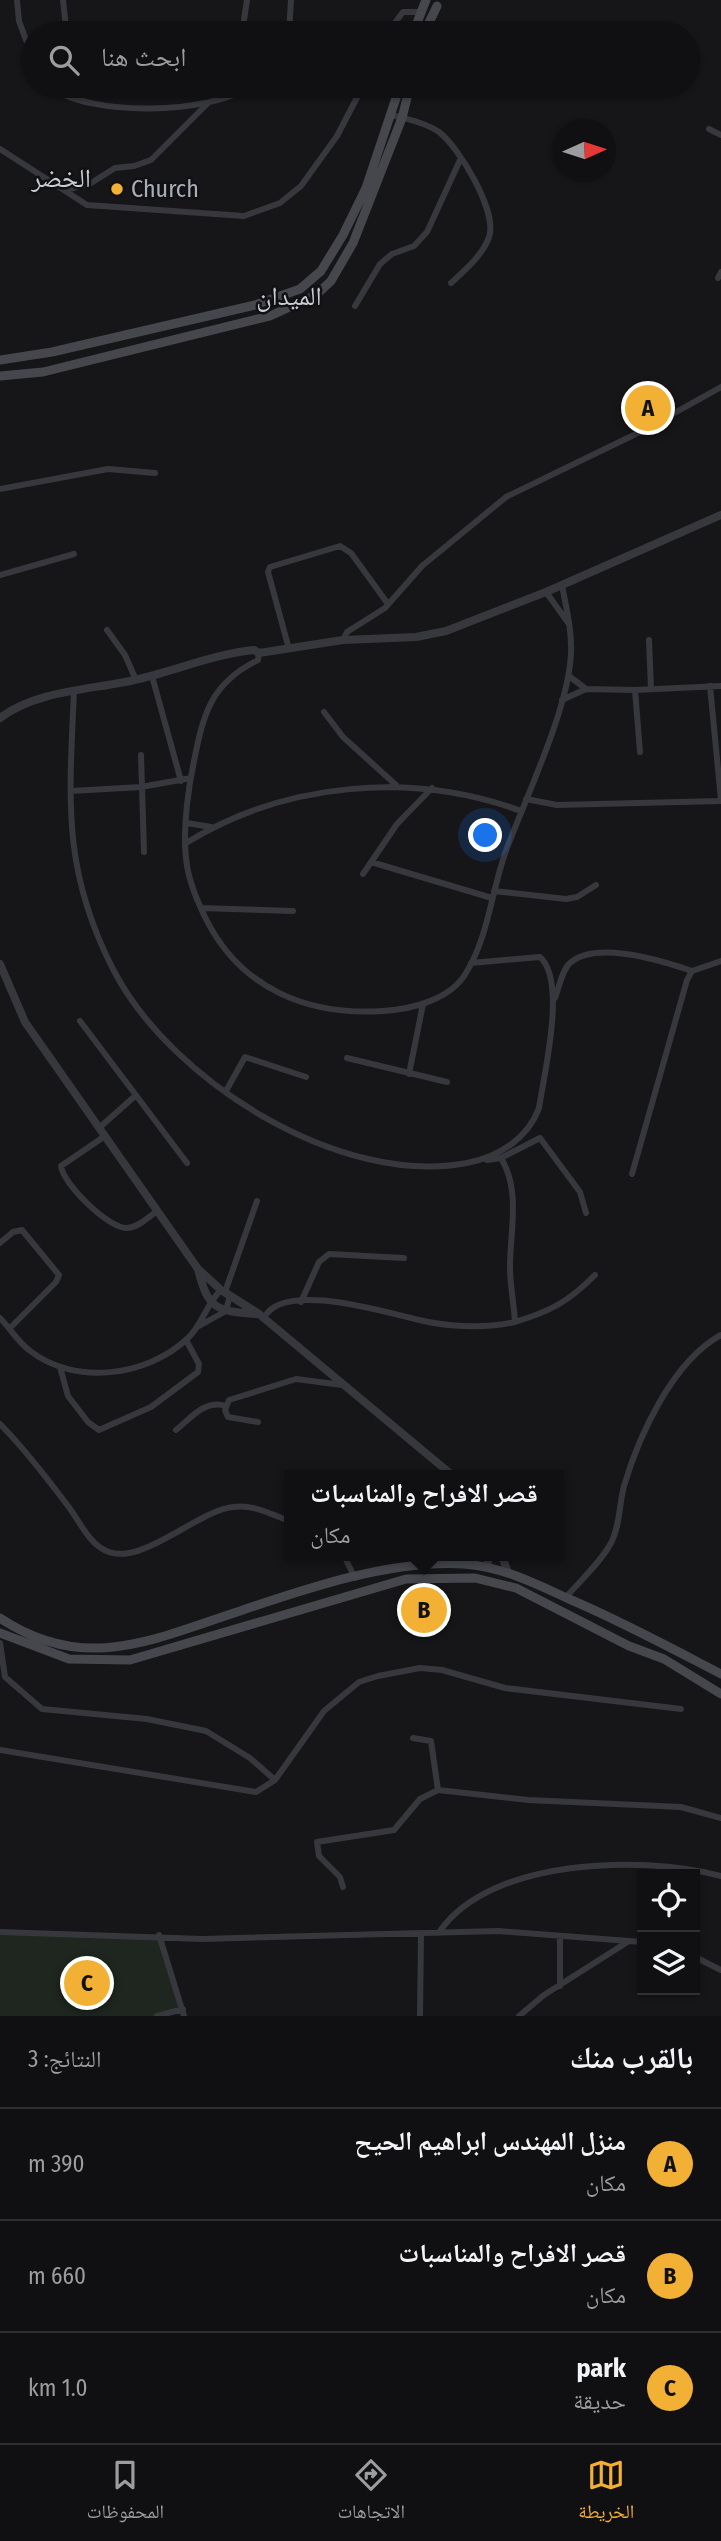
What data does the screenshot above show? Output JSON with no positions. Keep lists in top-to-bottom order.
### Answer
{
  "districts": ["الخضر", "الميدان"],
  "places": ["Church"],
  "north": "right",
  "page": {
    "search": "ابحث هنا",
    "pins": ["A", "B", "C"],
    "popup": ["قصر الافراح والمناسبات", "مكان"],
    "heading": ["بالقرب منك", "النتائج: 3"],
    "list": [
      {
        "mark": "A",
        "name": "منزل المهندس ابراهيم الحيح",
        "note": "مكان",
        "value": "390 m"
      },
      {
        "mark": "B",
        "name": "قصر الافراح والمناسبات",
        "note": "مكان",
        "value": "660 m"
      },
      {
        "mark": "C",
        "name": "park",
        "note": "حديقة",
        "value": "1.0 km"
      }
    ],
    "nav": ["الخريطة", "الاتجاهات", "المحفوظات"]
  }
}
